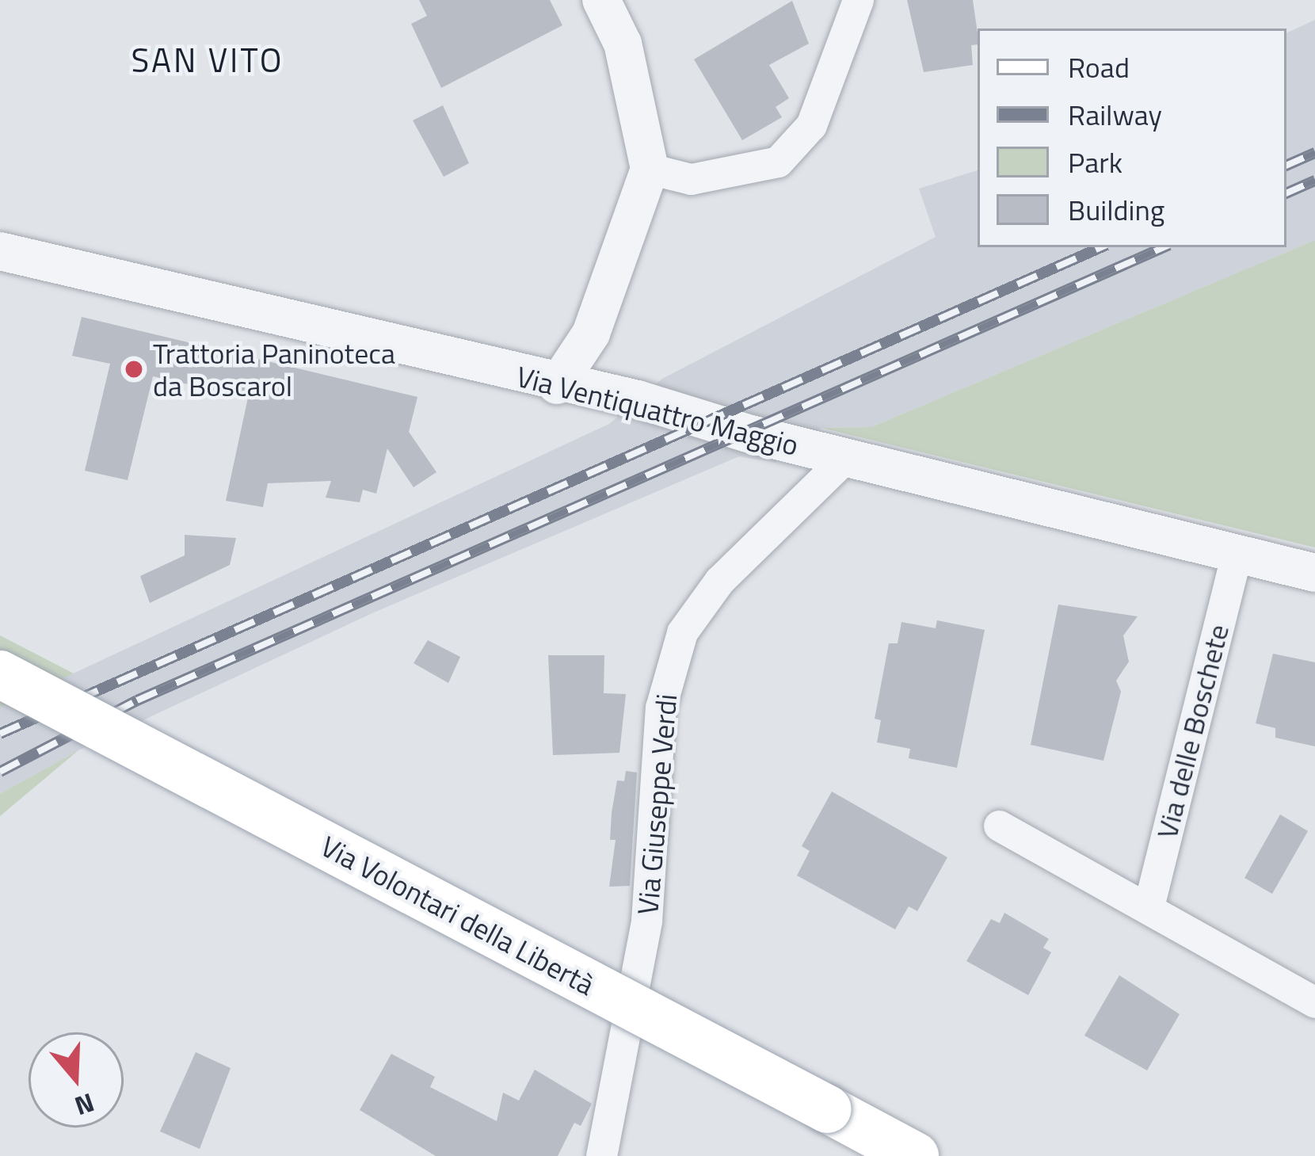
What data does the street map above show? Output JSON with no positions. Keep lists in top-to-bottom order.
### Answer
{
  "streets": {
    "main road": ["Via Volontari della Libertà"],
    "street": ["Via Ventiquattro Maggio", "Via delle Boschete", "Via Giuseppe Verdi"]
  },
  "crossings": [
    ["Via Ventiquattro Maggio", "Via delle Boschete"],
    ["Via Ventiquattro Maggio", "Via Giuseppe Verdi"]
  ],
  "districts": ["SAN VITO"],
  "places": ["Trattoria Paninoteca da Boscarol"],
  "legend": [
    "Road",
    "Railway",
    "Park",
    "Building"
  ],
  "north": "bottom"
}
